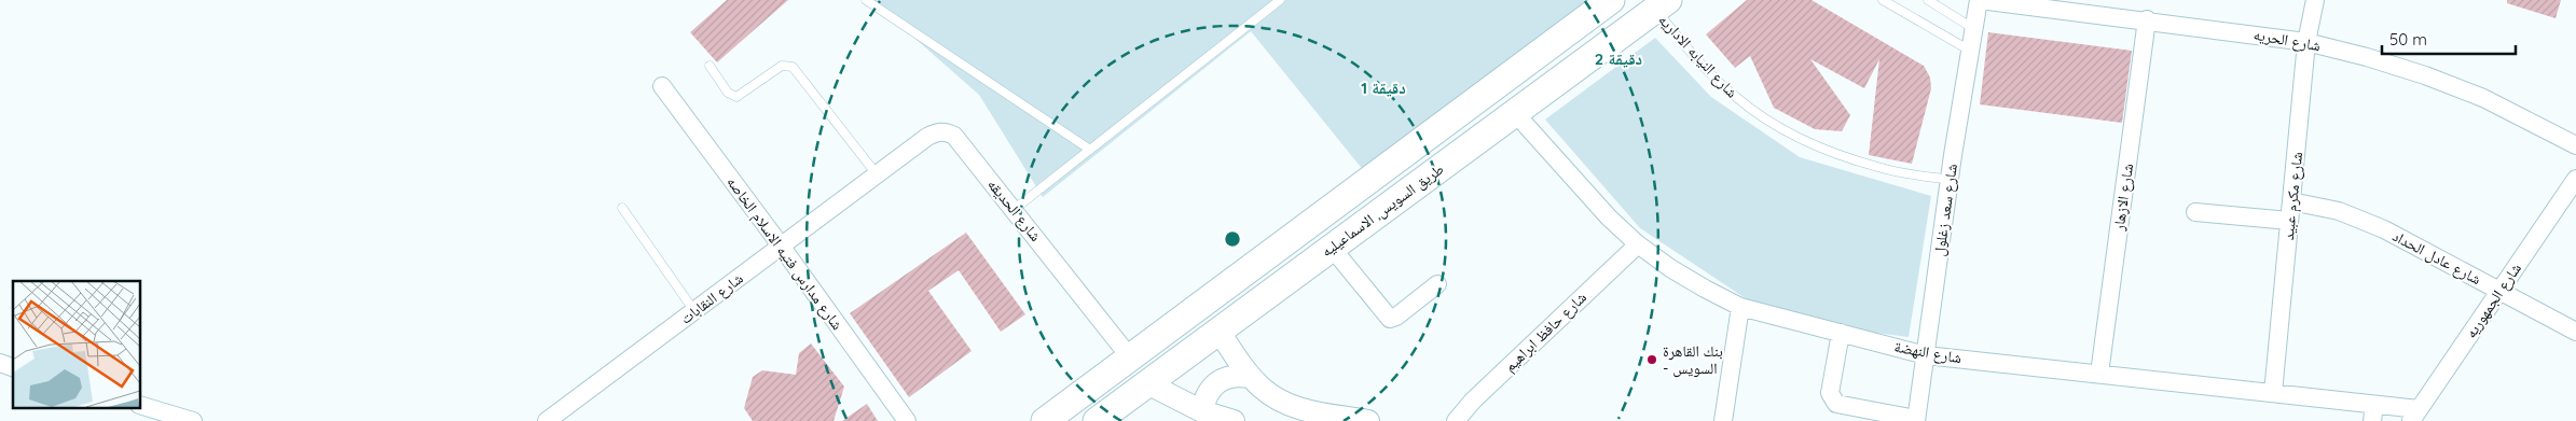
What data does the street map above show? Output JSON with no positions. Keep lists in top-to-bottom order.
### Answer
{
  "streets": {
    "main road": ["طريق السويس, الاسماعيليه"],
    "street": [
      "شارع الحريه",
      "شارع مكرم عبيد",
      "شارع الازهار",
      "شارع الحديقه",
      "شارع سعد زغلول",
      "شارع مدارس فتيه الاسلام الخاصه",
      "شارع عادل الحداد",
      "شارع النقابات",
      "شارع الجمهوريه",
      "شارع حافظ ابراهيم",
      "شارع النهضة"
    ],
    "lane": ["شارع النيابه الاداريه"]
  },
  "crossings": [
    ["شارع الحريه", "شارع مكرم عبيد"],
    ["شارع الحريه", "شارع الازهار"],
    ["شارع الحريه", "شارع سعد زغلول"],
    ["شارع النيابه الاداريه", "طريق السويس, الاسماعيليه"],
    ["شارع النيابه الاداريه", "شارع سعد زغلول"],
    ["شارع مكرم عبيد", "شارع عادل الحداد"],
    ["شارع مكرم عبيد", "شارع النهضة"],
    ["شارع الازهار", "شارع النهضة"],
    ["شارع الحديقه", "طريق السويس, الاسماعيليه"],
    ["شارع الحديقه", "شارع النقابات"],
    ["طريق السويس, الاسماعيليه", "شارع النهضة"],
    ["شارع سعد زغلول", "شارع النهضة"],
    ["شارع مدارس فتيه الاسلام الخاصه", "شارع النقابات"],
    ["شارع عادل الحداد", "شارع الجمهوريه"],
    ["شارع الجمهوريه", "شارع النهضة"],
    ["شارع حافظ ابراهيم", "شارع النهضة"]
  ],
  "places": ["بنك القاهرة - السويس"],
  "scale_bar": "50 m",
  "rings": ["2 دقيقة", "1 دقيقة"]
}
